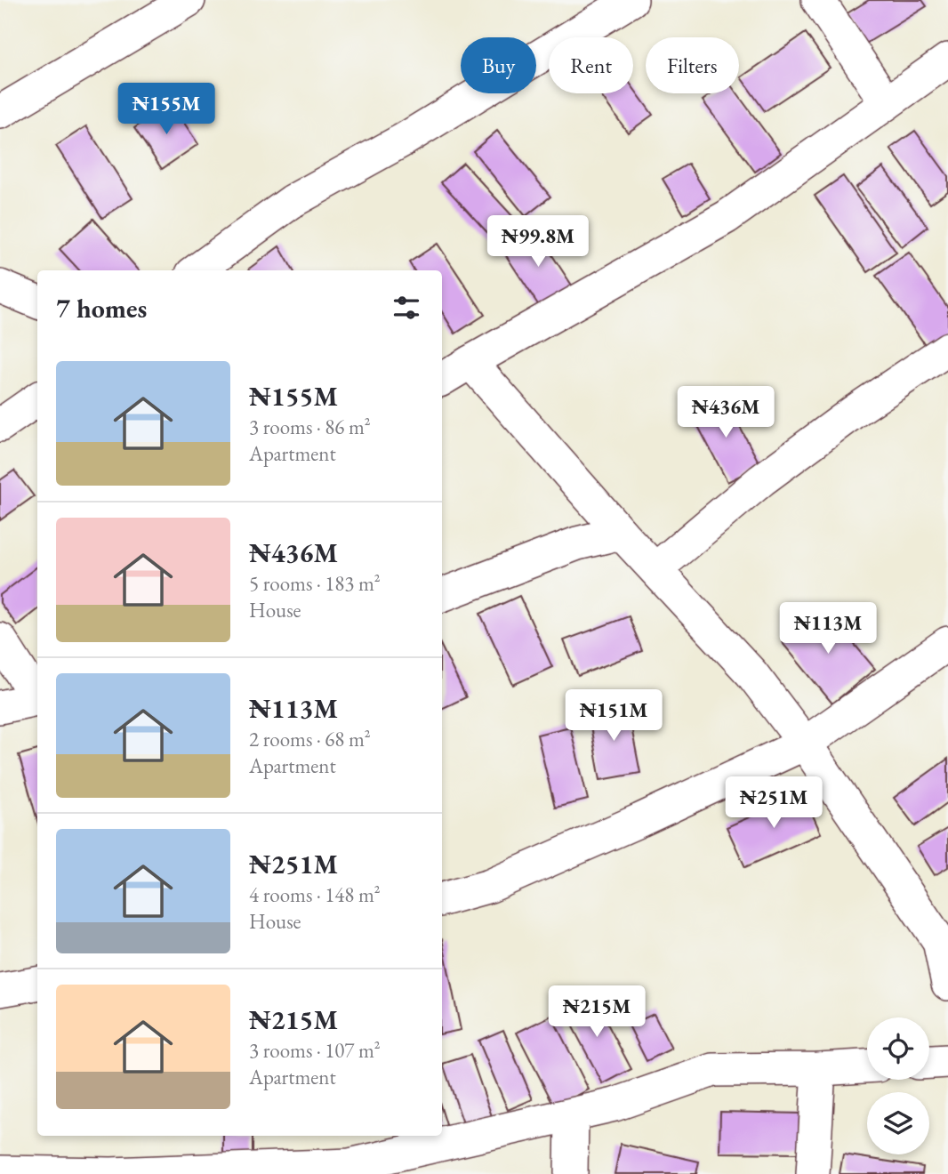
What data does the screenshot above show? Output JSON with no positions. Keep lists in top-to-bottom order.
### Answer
{
  "page": {
    "chip": ["Buy", "Rent", "Filters"],
    "price": [
      "₦155M",
      "₦99.8M",
      "₦436M",
      "₦113M",
      "₦151M",
      "₦251M",
      "₦215M"
    ],
    "heading": "7 homes",
    "list": [
      {
        "name": "₦155M",
        "note": "3 rooms · 86 m² · Apartment"
      },
      {
        "name": "₦436M",
        "note": "5 rooms · 183 m² · House"
      },
      {
        "name": "₦113M",
        "note": "2 rooms · 68 m² · Apartment"
      },
      {
        "name": "₦251M",
        "note": "4 rooms · 148 m² · House"
      },
      {
        "name": "₦215M",
        "note": "3 rooms · 107 m² · Apartment"
      }
    ]
  }
}
